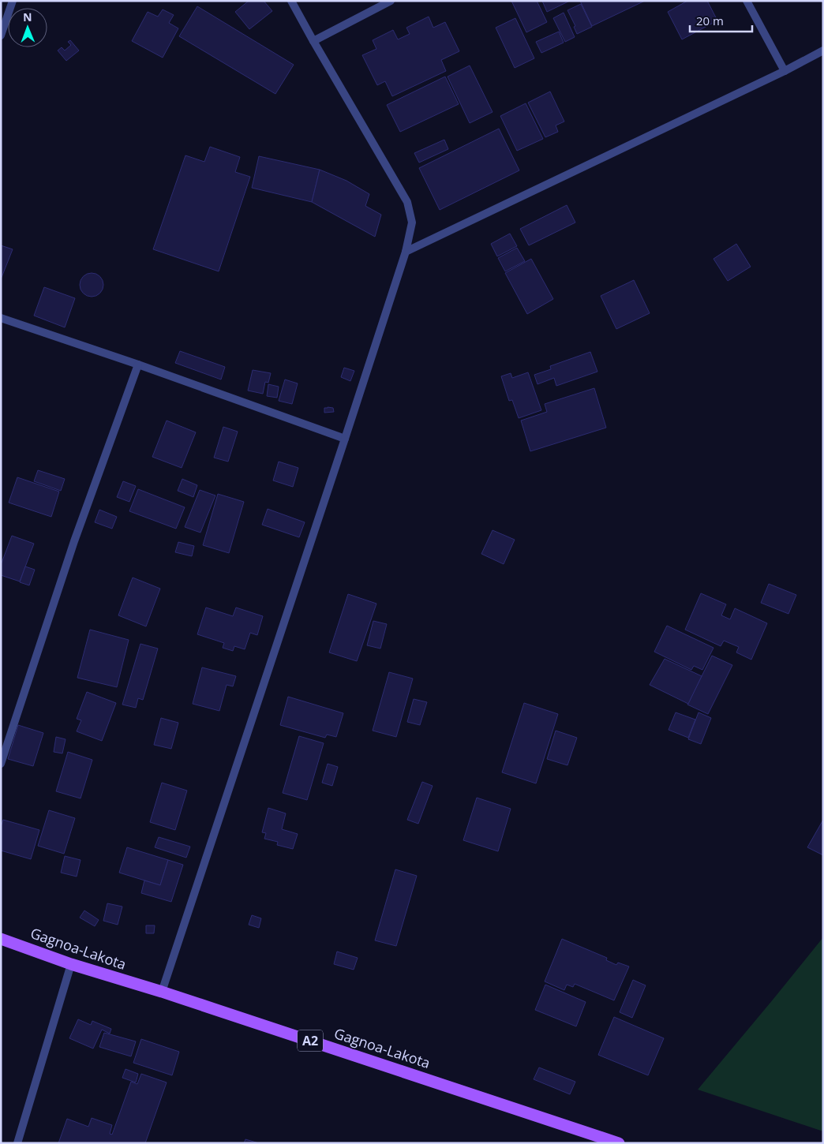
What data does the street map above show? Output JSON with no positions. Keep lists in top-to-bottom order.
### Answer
{
  "streets": {
    "main road": ["Gagnoa-Lakota", "A2"]
  },
  "scale_bar": "20 m",
  "north": "top"
}
